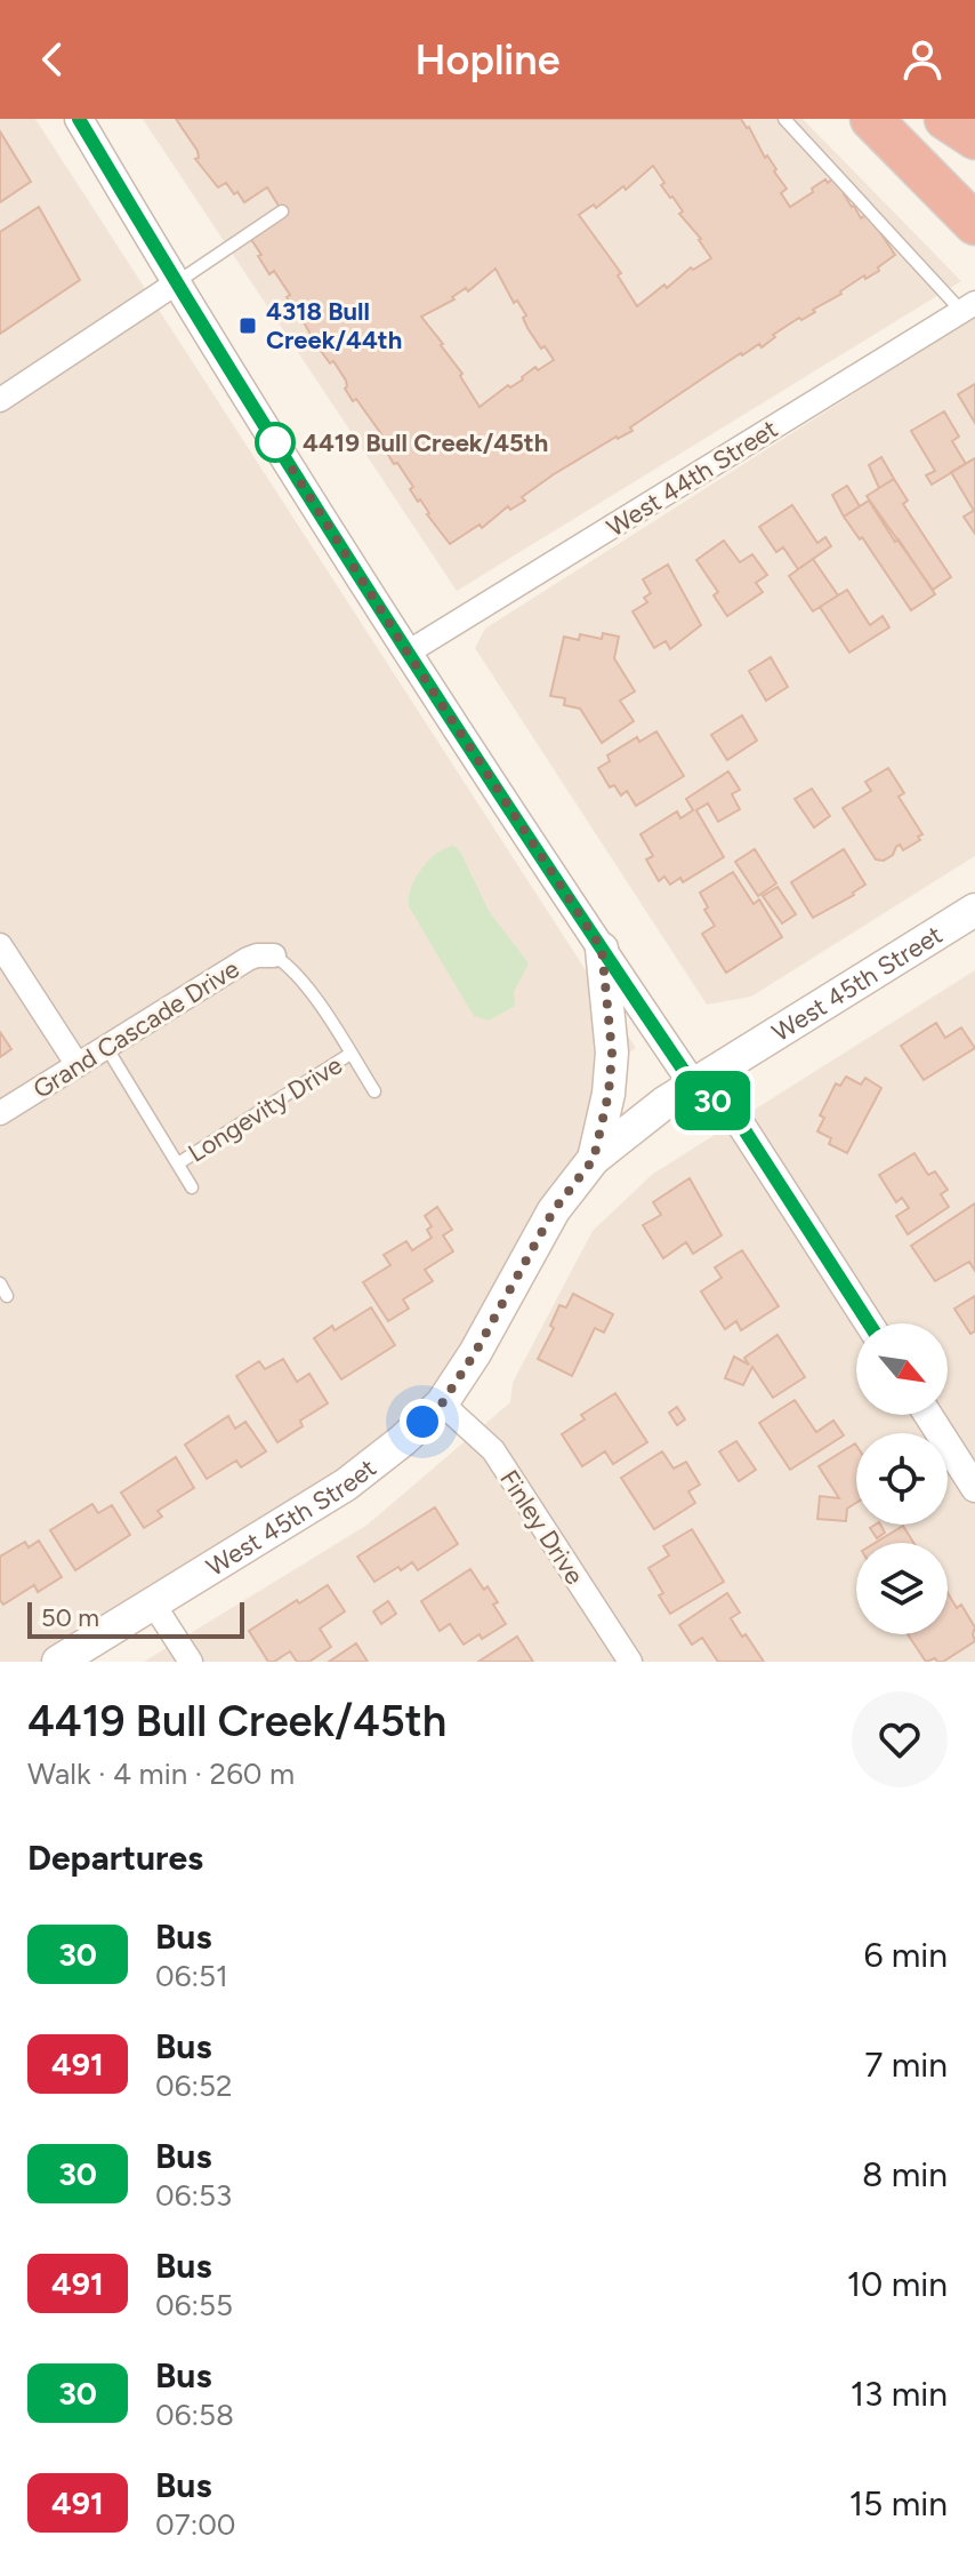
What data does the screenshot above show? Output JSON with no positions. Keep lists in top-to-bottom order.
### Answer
{
  "streets": {
    "main road": ["West 45th Street"],
    "street": ["West 44th Street", "Grand Cascade Drive", "Finley Drive"],
    "lane": ["Longevity Drive"]
  },
  "crossings": [
    ["West 45th Street", "Finley Drive"]
  ],
  "places": {
    "transit": ["4318 Bull Creek/44th"],
    "other": ["4419 Bull Creek/45th"]
  },
  "lines": ["bus line 30"],
  "scale_bar": "50 m",
  "north": "bottom right",
  "page": {
    "header": "Hopline",
    "on_map": "30",
    "scale": "50 m",
    "heading": [
      ["4419 Bull Creek/45th", "Walk · 4 min · 260 m"],
      "Departures"
    ],
    "list": [
      {
        "mark": "30",
        "name": "Bus",
        "note": "06:51",
        "value": "6 min"
      },
      {
        "mark": "491",
        "name": "Bus",
        "note": "06:52",
        "value": "7 min"
      },
      {
        "mark": "30",
        "name": "Bus",
        "note": "06:53",
        "value": "8 min"
      },
      {
        "mark": "491",
        "name": "Bus",
        "note": "06:55",
        "value": "10 min"
      },
      {
        "mark": "30",
        "name": "Bus",
        "note": "06:58",
        "value": "13 min"
      },
      {
        "mark": "491",
        "name": "Bus",
        "note": "07:00",
        "value": "15 min"
      }
    ]
  }
}
